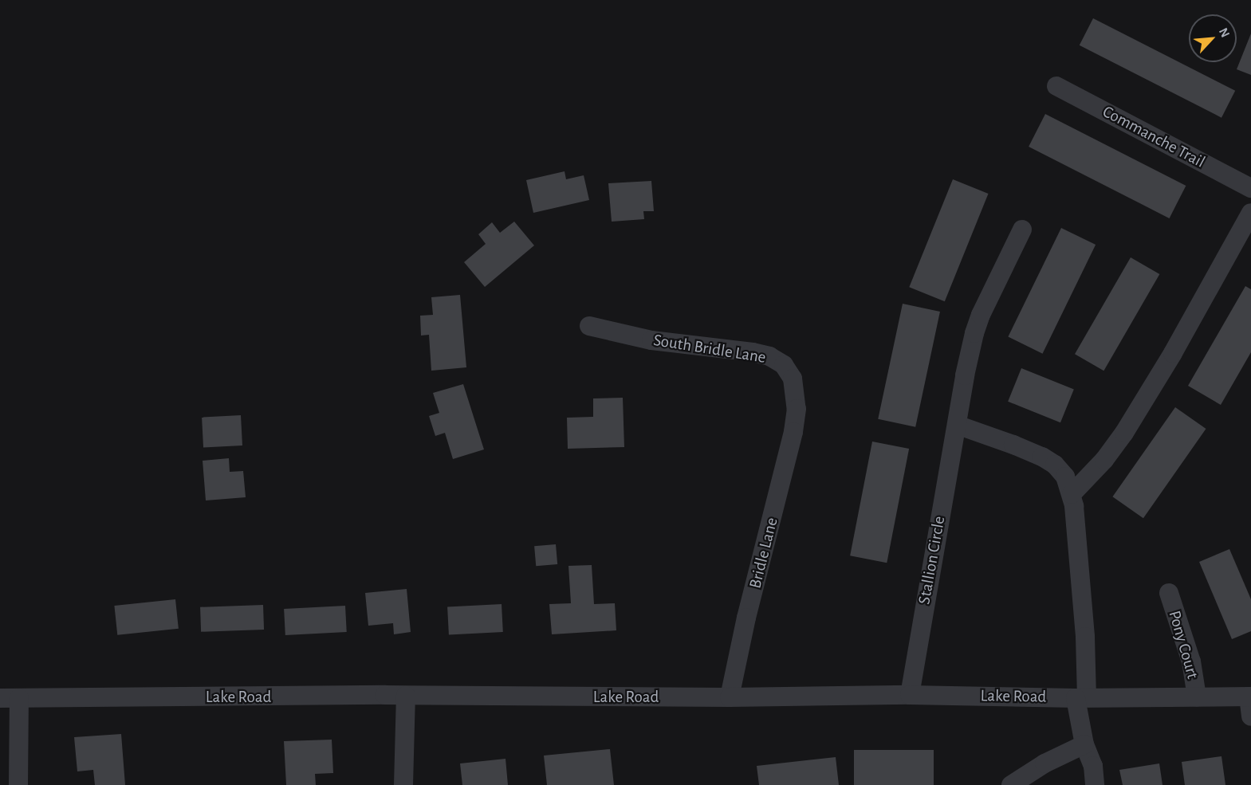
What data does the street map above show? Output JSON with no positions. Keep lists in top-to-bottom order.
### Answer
{
  "streets": {
    "street": [
      "Commanche Trail",
      "South Bridle Lane",
      "Bridle Lane",
      "Stallion Circle",
      "Pony Court",
      "Lake Road"
    ]
  },
  "crossings": [
    ["South Bridle Lane", "Bridle Lane"],
    ["Bridle Lane", "Lake Road"],
    ["Stallion Circle", "Lake Road"],
    ["Pony Court", "Lake Road"]
  ],
  "north": "top right"
}
